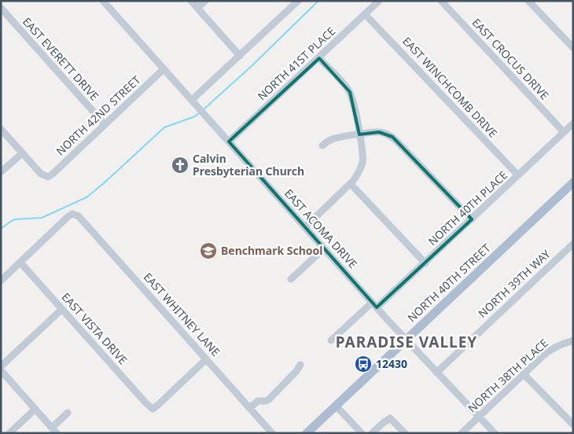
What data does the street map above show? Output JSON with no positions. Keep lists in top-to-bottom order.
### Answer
{
  "streets": {
    "main road": ["NORTH 40TH STREET"],
    "street": [
      "EAST EVERETT DRIVE",
      "EAST CROCUS DRIVE",
      "NORTH 41ST PLACE",
      "EAST WINCHCOMB DRIVE",
      "NORTH 42ND STREET",
      "NORTH 40TH PLACE",
      "EAST ACOMA DRIVE",
      "NORTH 39TH WAY",
      "EAST WHITNEY LANE",
      "EAST VISTA DRIVE",
      "NORTH 38TH PLACE"
    ]
  },
  "crossings": [
    ["EAST EVERETT DRIVE", "NORTH 42ND STREET"],
    ["EAST CROCUS DRIVE", "NORTH 40TH PLACE"],
    ["NORTH 41ST PLACE", "EAST WINCHCOMB DRIVE"],
    ["NORTH 41ST PLACE", "EAST ACOMA DRIVE"],
    ["EAST WINCHCOMB DRIVE", "NORTH 40TH PLACE"],
    ["NORTH 42ND STREET", "EAST ACOMA DRIVE"],
    ["NORTH 40TH PLACE", "EAST ACOMA DRIVE"],
    ["EAST ACOMA DRIVE", "NORTH 40TH STREET"],
    ["EAST ACOMA DRIVE", "NORTH 39TH WAY"],
    ["EAST ACOMA DRIVE", "NORTH 38TH PLACE"],
    ["EAST WHITNEY LANE", "EAST VISTA DRIVE"]
  ],
  "districts": ["PARADISE VALLEY"],
  "places": {
    "church": ["Calvin Presbyterian Church"],
    "school or university": ["Benchmark School"],
    "bus stop": ["12430"]
  }
}
